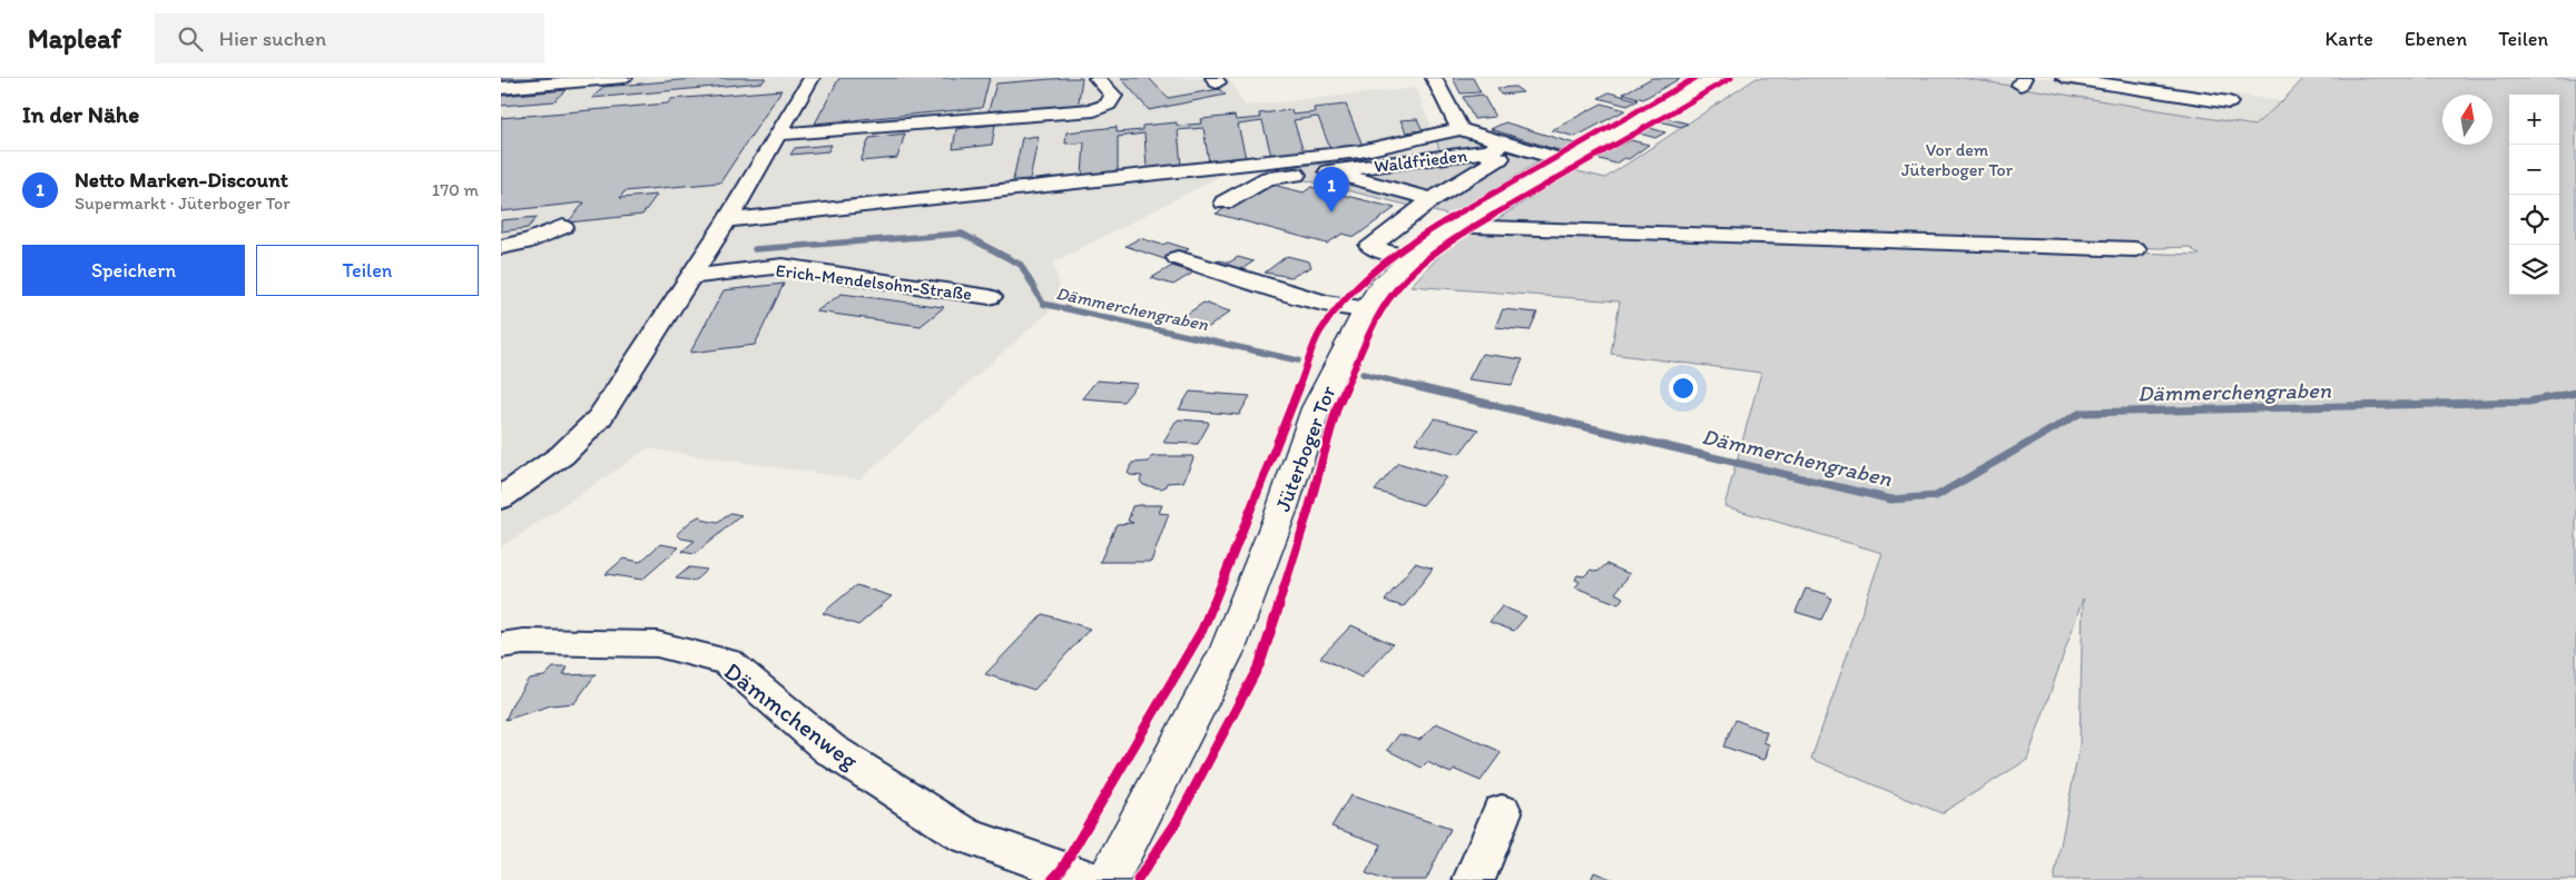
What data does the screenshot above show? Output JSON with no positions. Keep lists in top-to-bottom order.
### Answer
{
  "streets": {
    "main road": ["Jüterboger Tor"],
    "street": ["Waldfrieden", "Erich-Mendelsohn-Straße", "Dämmchenweg"]
  },
  "crossings": [
    ["Waldfrieden", "Jüterboger Tor"]
  ],
  "water": ["Dämmerchengraben"],
  "parks": ["Vor dem Jüterboger Tor"],
  "north": "top",
  "page": {
    "header": "Mapleaf",
    "search": "Hier suchen",
    "nav": ["Karte", "Ebenen", "Teilen"],
    "heading": "In der Nähe",
    "map_buttons": ["+", "−"],
    "list": [
      {
        "mark": "1",
        "name": "Netto Marken-Discount",
        "note": "Supermarkt · Jüterboger Tor",
        "value": "170 m"
      }
    ],
    "pins": "1",
    "buttons": ["Speichern", "Teilen"]
  }
}
